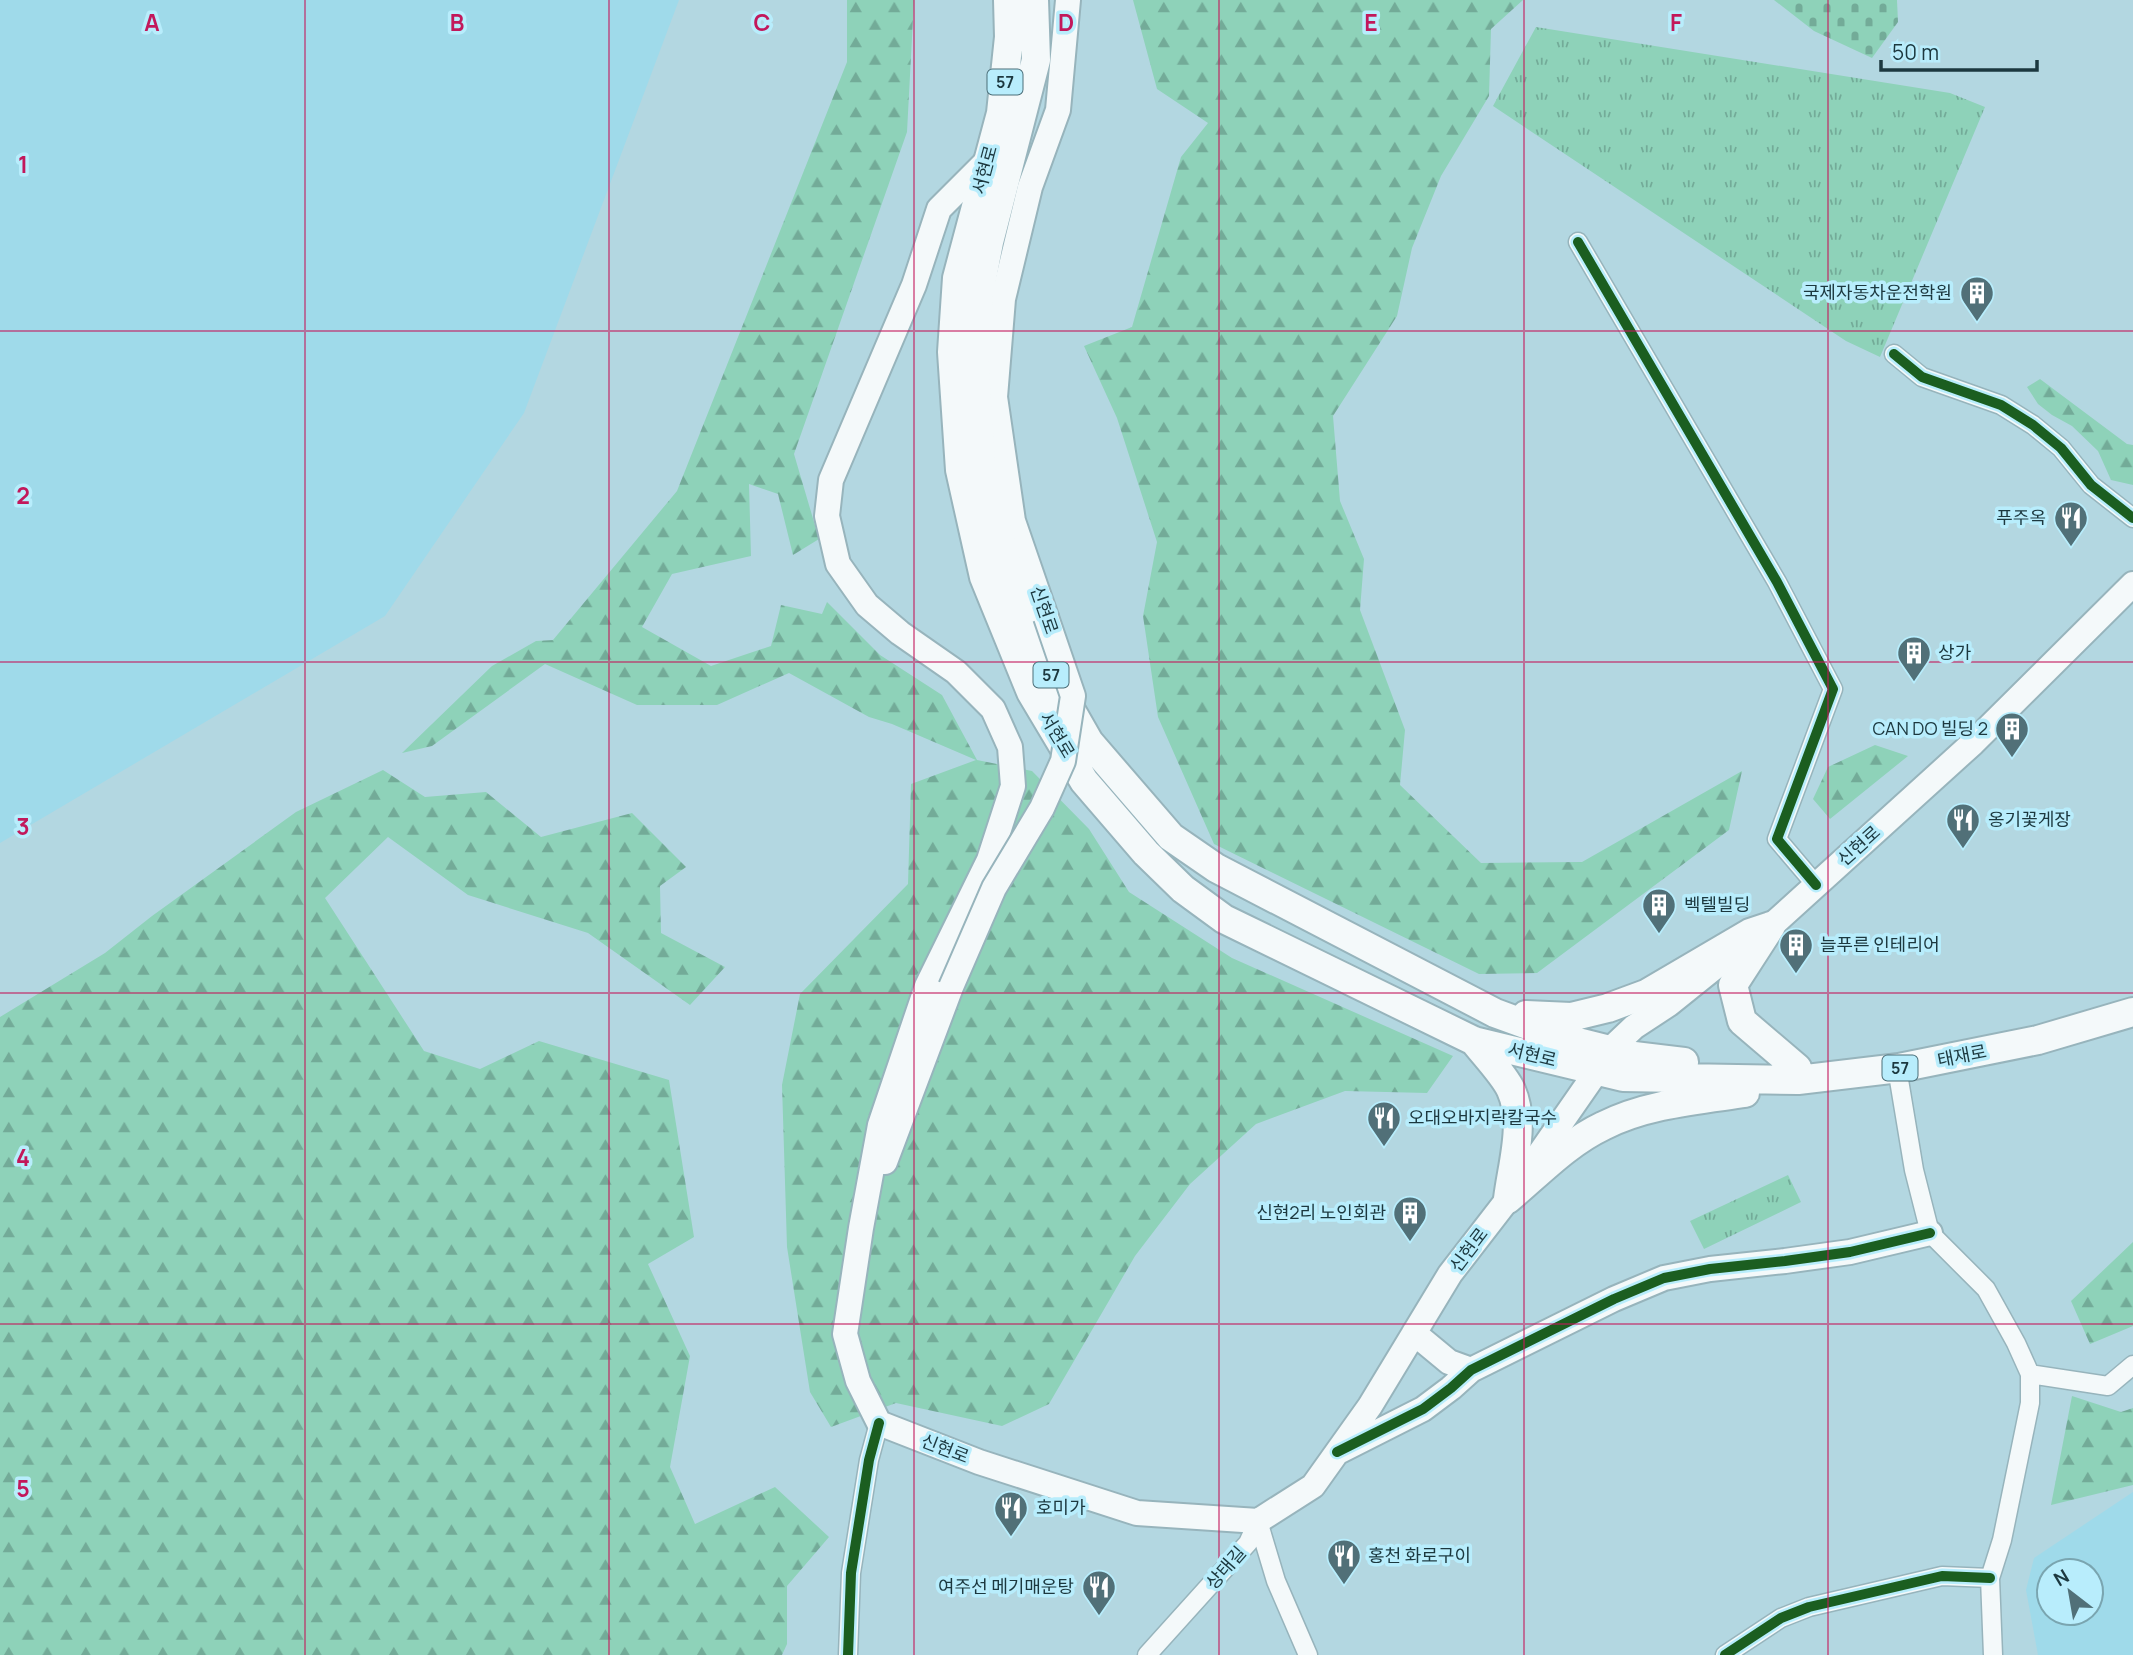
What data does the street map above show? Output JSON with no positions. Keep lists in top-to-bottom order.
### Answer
{
  "streets": {
    "main road": [
      "57",
      "서현로",
      "신현로",
      "태재로"
    ],
    "street": ["상태길"]
  },
  "crossings": [
    ["서현로", "신현로"],
    ["서현로", "태재로"],
    ["신현로", "상태길"]
  ],
  "places": {
    "building": [
      "국제자동차운전학원",
      "상가",
      "CAN DO 빌딩 2",
      "벡텔빌딩",
      "늘푸른 인테리어",
      "신현2리 노인회관"
    ],
    "restaurant": [
      "푸주옥",
      "옹기꽃게장",
      "오대오바지락칼국수",
      "호미가",
      "홍천 화로구이",
      "여주선 메기매운탕"
    ]
  },
  "scale_bar": "50 m",
  "north": "top left",
  "grid": {
    "columns": [
      "A",
      "B",
      "C",
      "D",
      "E",
      "F"
    ],
    "rows": [
      "1",
      "2",
      "3",
      "4",
      "5"
    ]
  }
}
